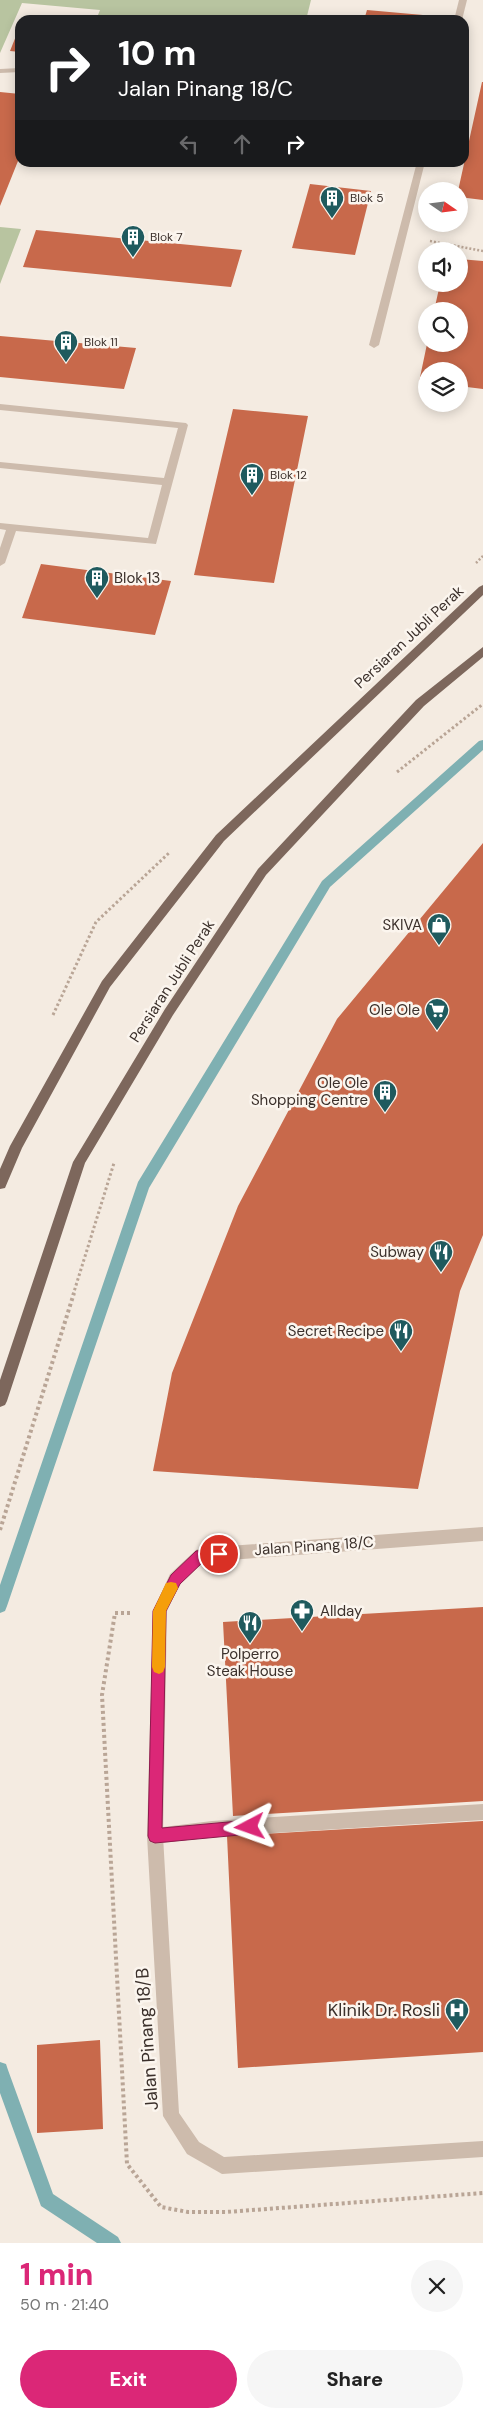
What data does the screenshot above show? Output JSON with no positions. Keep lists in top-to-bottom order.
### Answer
{
  "streets": {
    "main road": ["Persiaran Jubli Perak"],
    "street": ["Jalan Pinang 18/C", "Jalan Pinang 18/B"]
  },
  "crossings": [
    ["Jalan Pinang 18/C", "Jalan Pinang 18/B"]
  ],
  "places": {
    "building": [
      "Blok 5",
      "Blok 7",
      "Blok 11",
      "Blok 12",
      "Blok 13",
      "Ole Ole Shopping Centre"
    ],
    "shop": ["SKIVA"],
    "supermarket": ["Ole Ole"],
    "restaurant": ["Subway", "Secret Recipe", "Polperro Steak House"],
    "pharmacy": ["Allday"],
    "hospital": ["Klinik Dr. Rosli"]
  },
  "north": "right",
  "page": {
    "turn": ["10 m", "Jalan Pinang 18/C"],
    "heading": ["1 min", "50 m · 21:40"],
    "buttons": ["Exit", "Share"]
  }
}
